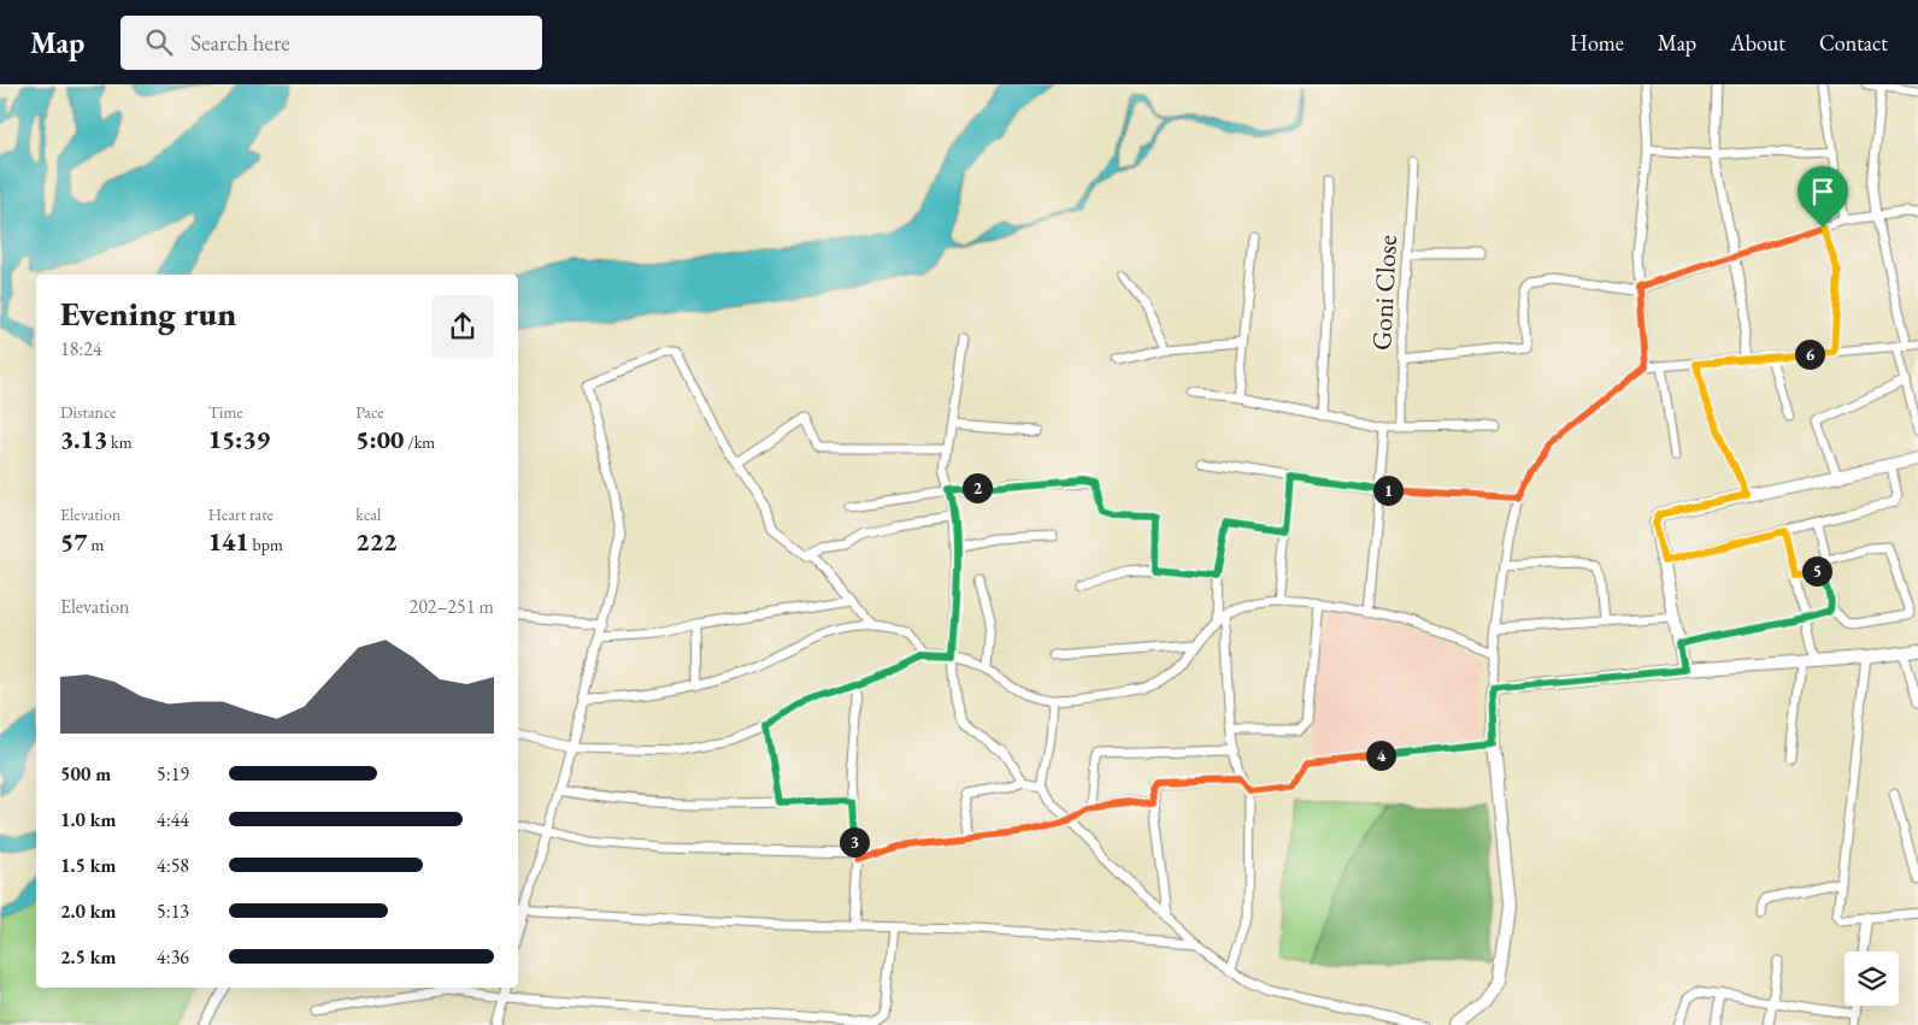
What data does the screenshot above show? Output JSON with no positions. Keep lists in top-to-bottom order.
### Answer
{
  "streets": {
    "street": ["Goni Close"]
  },
  "page": {
    "header": "Map",
    "search": "Search here",
    "nav": [
      "Home",
      "Map",
      "About",
      "Contact"
    ],
    "heading": ["Evening run", "18:24"],
    "pins": [
      "6",
      "2",
      "1",
      "5",
      "4",
      "3"
    ],
    "stats": [
      ["Distance", "3.13 km"],
      ["Time", "15:39"],
      ["Pace", "5:00 /km"],
      ["Elevation", "57 m"],
      ["Heart rate", "141 bpm"],
      ["kcal", "222"]
    ],
    "chart": ["Elevation", "202–251 m"],
    "list": [
      {
        "name": "500 m",
        "note": "5:19"
      },
      {
        "name": "1.0 km",
        "note": "4:44"
      },
      {
        "name": "1.5 km",
        "note": "4:58"
      },
      {
        "name": "2.0 km",
        "note": "5:13"
      },
      {
        "name": "2.5 km",
        "note": "4:36"
      }
    ]
  }
}
